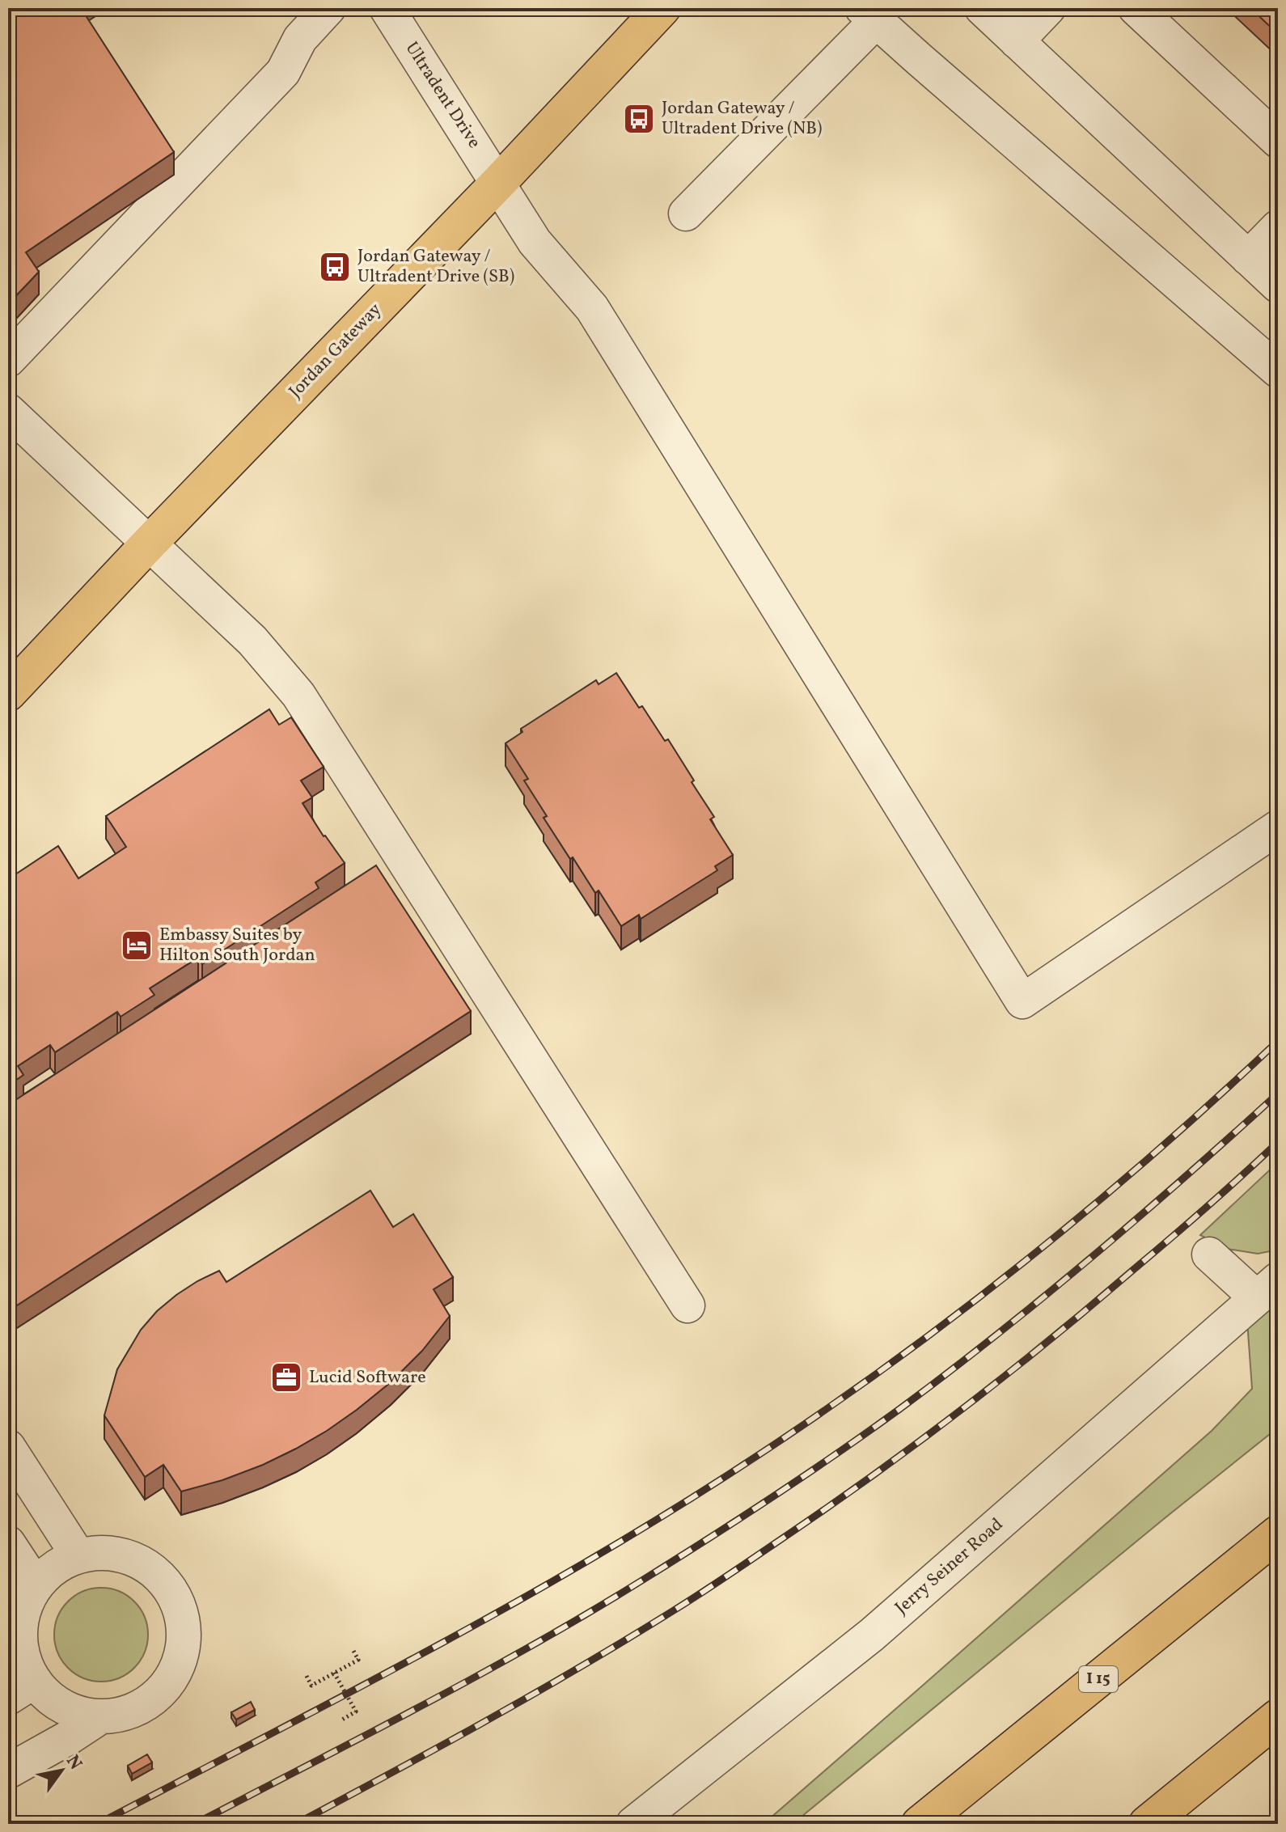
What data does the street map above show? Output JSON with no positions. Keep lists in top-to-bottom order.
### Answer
{
  "streets": {
    "main road": ["Jordan Gateway", "I 15"],
    "street": ["Ultradent Drive", "Jerry Seiner Road"]
  },
  "crossings": [
    ["Ultradent Drive", "Jordan Gateway"]
  ],
  "places": {
    "bus stop": ["Jordan Gateway / Ultradent Drive (NB)", "Jordan Gateway / Ultradent Drive (SB)"],
    "hotel": ["Embassy Suites by Hilton South Jordan"],
    "office": ["Lucid Software"]
  },
  "north": "top right"
}
